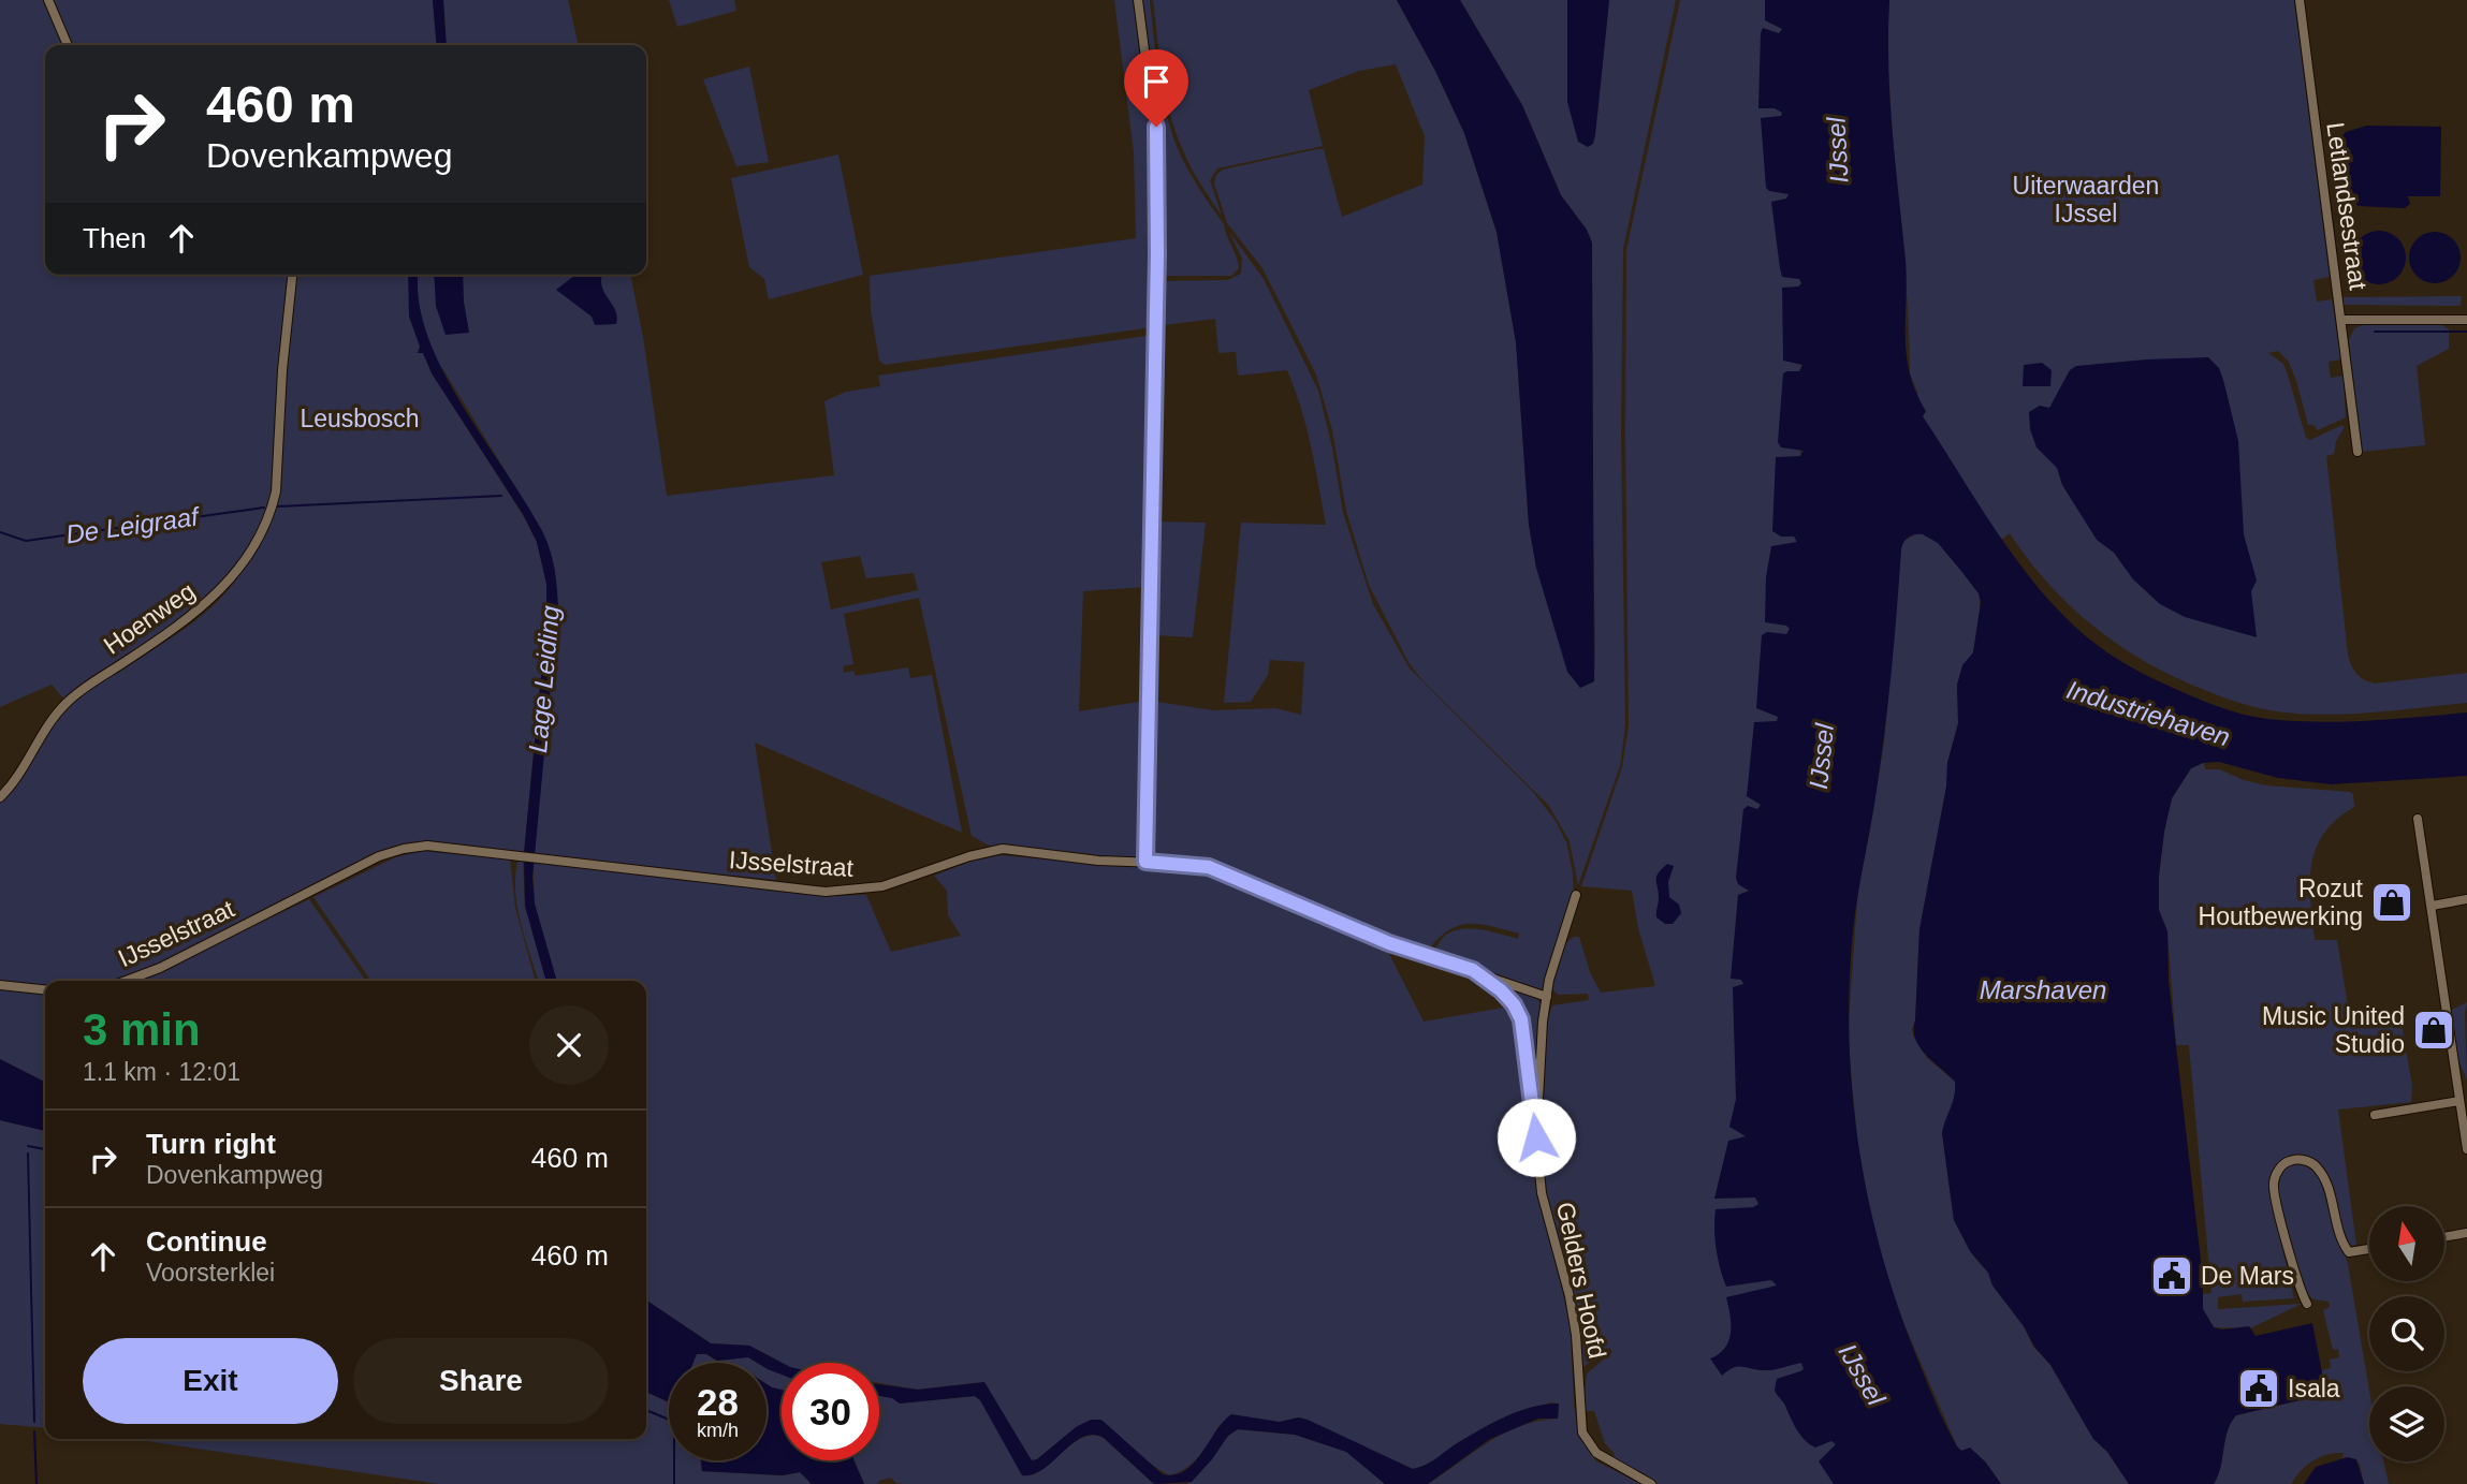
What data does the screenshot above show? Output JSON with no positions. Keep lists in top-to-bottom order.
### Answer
{
  "streets": {
    "street": [
      "Letlandsestraat",
      "Hoenweg",
      "IJsselstraat",
      "Gelders Hoofd"
    ]
  },
  "crossings": [
    ["IJsselstraat", "Gelders Hoofd"]
  ],
  "water": [
    "IJssel",
    "De Leigraaf",
    "Lage Leiding",
    "Industriehaven",
    "Marshaven"
  ],
  "parks": ["Uiterwaarden IJssel", "Leusbosch"],
  "places": {
    "shop": ["Rozut Houtbewerking", "Music United Studio"],
    "public building": ["De Mars", "Isala"]
  },
  "north": "top",
  "page": {
    "turn": ["460 m", "Dovenkampweg"],
    "then": "Then",
    "heading": ["3 min", "1.1 km · 12:01"],
    "list": [
      {
        "name": "Turn right",
        "note": "Dovenkampweg",
        "value": "460 m"
      },
      {
        "name": "Continue",
        "note": "Voorsterklei",
        "value": "460 m"
      }
    ],
    "buttons": ["Exit", "Share"],
    "speed": "28 km/h",
    "limit": "30"
  }
}
